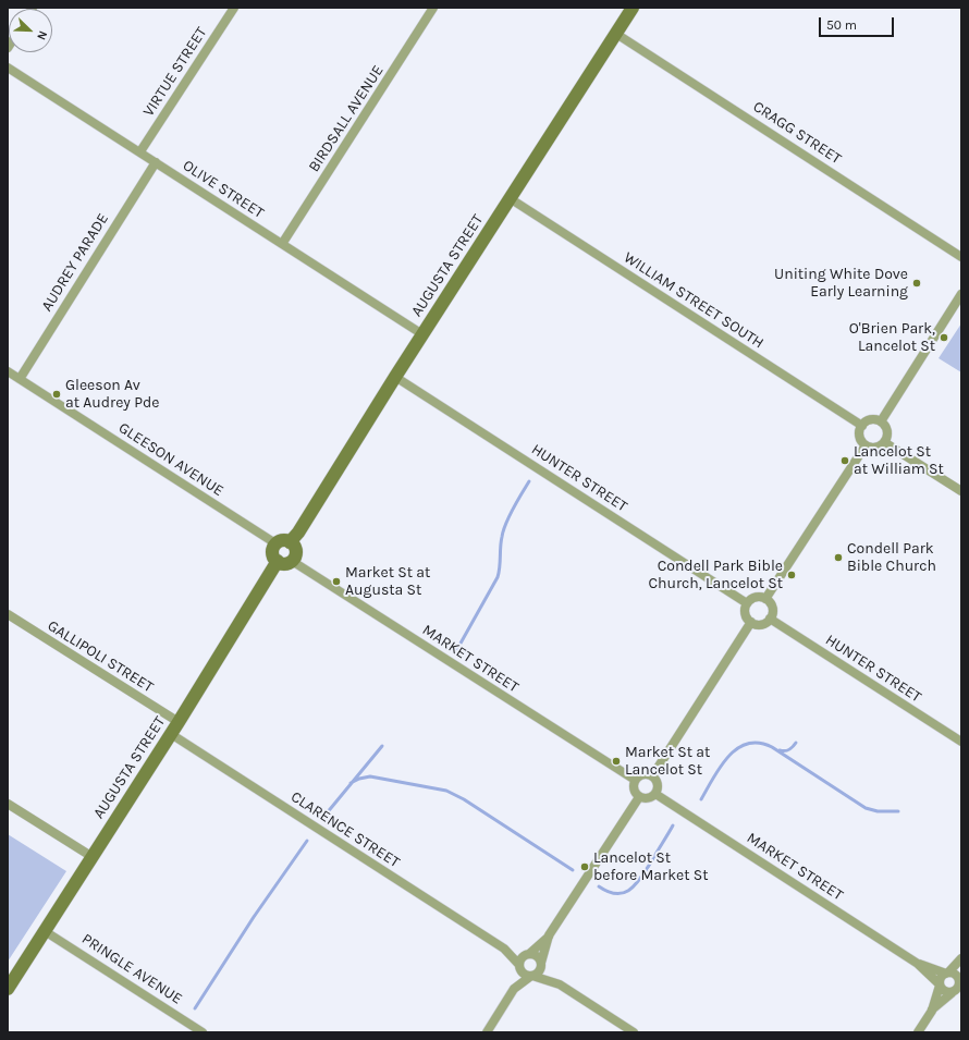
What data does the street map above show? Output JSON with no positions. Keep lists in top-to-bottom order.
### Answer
{
  "streets": {
    "street": [
      "VIRTUE STREET",
      "BIRDSALL AVENUE",
      "CRAGG STREET",
      "OLIVE STREET",
      "AUDREY PARADE",
      "AUGUSTA STREET",
      "WILLIAM STREET SOUTH",
      "GLEESON AVENUE",
      "HUNTER STREET",
      "GALLIPOLI STREET",
      "MARKET STREET",
      "CLARENCE STREET",
      "PRINGLE AVENUE"
    ]
  },
  "crossings": [
    ["VIRTUE STREET", "OLIVE STREET"],
    ["BIRDSALL AVENUE", "OLIVE STREET"],
    ["CRAGG STREET", "AUGUSTA STREET"],
    ["OLIVE STREET", "AUDREY PARADE"],
    ["OLIVE STREET", "AUGUSTA STREET"],
    ["AUDREY PARADE", "GLEESON AVENUE"],
    ["AUGUSTA STREET", "WILLIAM STREET SOUTH"],
    ["AUGUSTA STREET", "GLEESON AVENUE"],
    ["AUGUSTA STREET", "HUNTER STREET"],
    ["AUGUSTA STREET", "GALLIPOLI STREET"],
    ["AUGUSTA STREET", "MARKET STREET"],
    ["AUGUSTA STREET", "CLARENCE STREET"],
    ["AUGUSTA STREET", "PRINGLE AVENUE"],
    ["GLEESON AVENUE", "MARKET STREET"]
  ],
  "places": [
    "Uniting White Dove Early Learning",
    "O'Brien Park, Lancelot St",
    "Gleeson Av at Audrey Pde",
    "Lancelot St at William St",
    "Condell Park Bible Church",
    "Condell Park Bible Church, Lancelot St",
    "Market St at Augusta St",
    "Market St at Lancelot St",
    "Lancelot St before Market St"
  ],
  "scale_bar": "50 m",
  "north": "bottom right"
}
